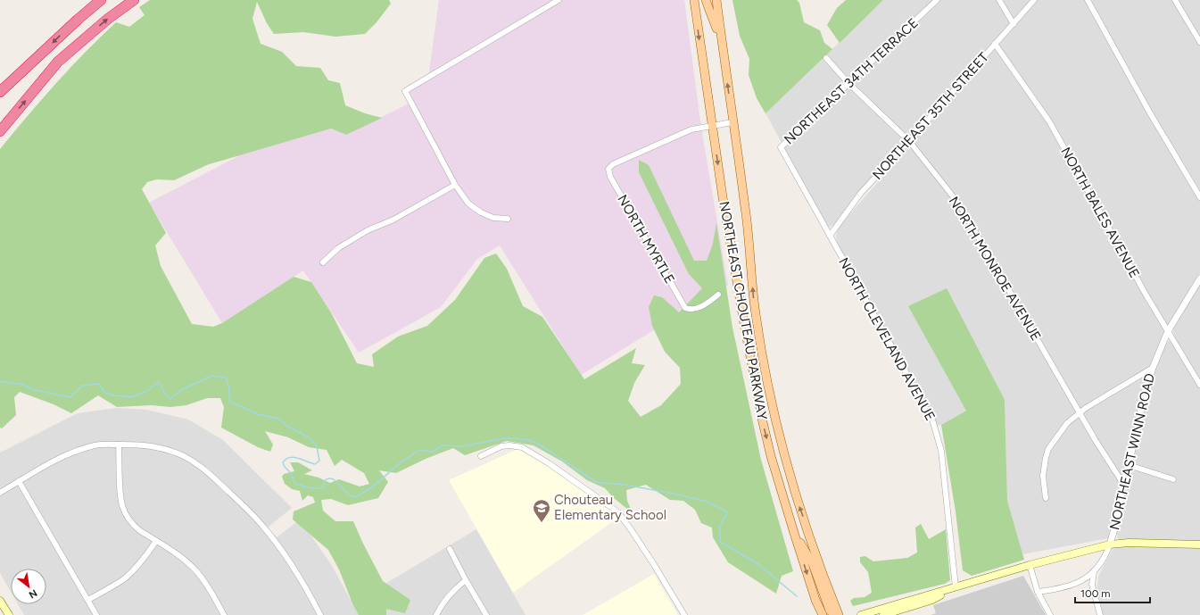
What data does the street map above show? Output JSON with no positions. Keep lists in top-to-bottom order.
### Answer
{
  "streets": {
    "main road": ["NORTHEAST CHOUTEAU PARKWAY"],
    "street": [
      "NORTHEAST 34TH TERRACE",
      "NORTHEAST 35TH STREET",
      "NORTH BALES AVENUE",
      "NORTH MYRTLE",
      "NORTH MONROE AVENUE",
      "NORTH CLEVELAND AVENUE",
      "NORTHEAST WINN ROAD"
    ]
  },
  "crossings": [
    ["NORTHEAST 34TH TERRACE", "NORTH MONROE AVENUE"],
    ["NORTHEAST 34TH TERRACE", "NORTH CLEVELAND AVENUE"],
    ["NORTHEAST 35TH STREET", "NORTH BALES AVENUE"],
    ["NORTHEAST 35TH STREET", "NORTH MONROE AVENUE"],
    ["NORTHEAST 35TH STREET", "NORTH CLEVELAND AVENUE"],
    ["NORTH BALES AVENUE", "NORTHEAST WINN ROAD"],
    ["NORTH MYRTLE", "NORTHEAST CHOUTEAU PARKWAY"],
    ["NORTH MONROE AVENUE", "NORTHEAST WINN ROAD"]
  ],
  "places": {
    "school or university": ["Chouteau Elementary School"]
  },
  "scale_bar": "100 m",
  "north": "bottom right"
}
